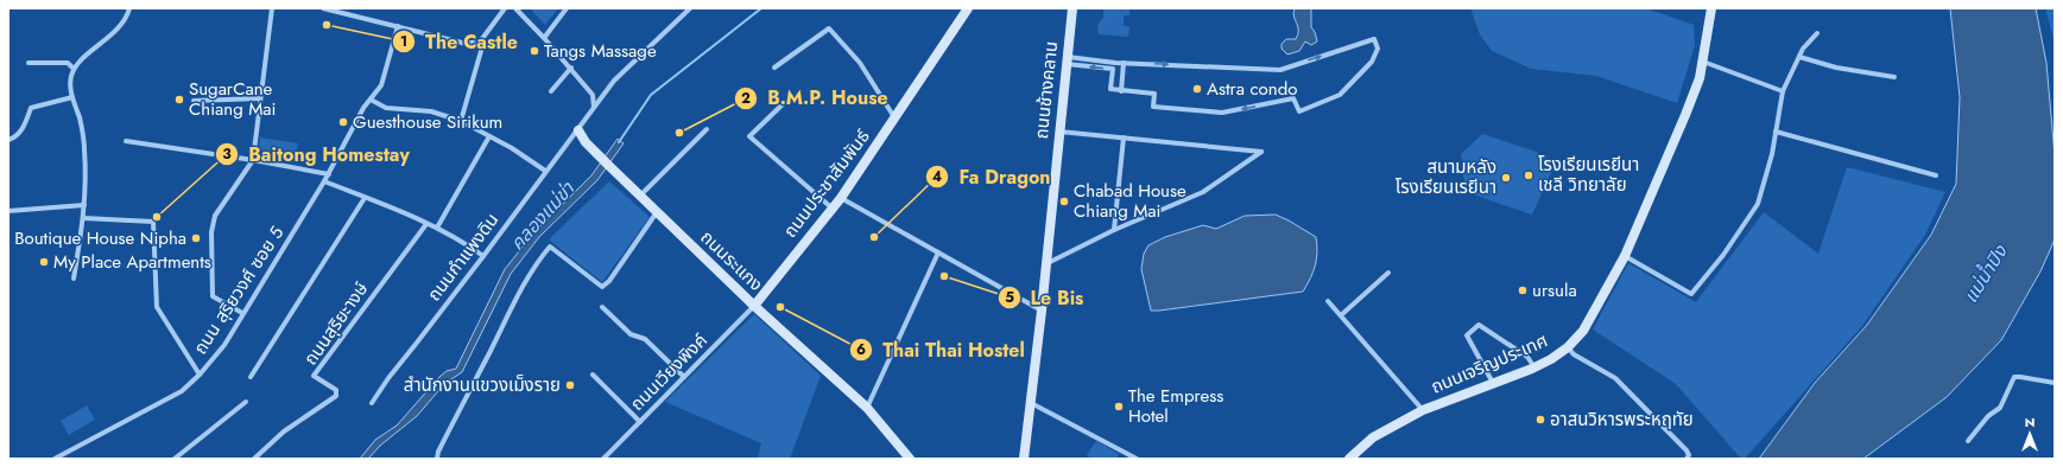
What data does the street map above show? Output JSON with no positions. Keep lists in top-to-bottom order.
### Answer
{
  "streets": {
    "street": [
      "ถนนช้างคลาน",
      "ถนนประชาสัมพันธ์",
      "ถนนกำแพงดิน",
      "ถนนระแกง",
      "ถนน สุริยวงศ์ ซอย 5",
      "ถนนสุริยะางษ์",
      "ถนนเจริญประเทศ",
      "ถนนเวียงพิงค์"
    ]
  },
  "crossings": [
    ["ถนนประชาสัมพันธ์", "ถนนระแกง"],
    ["ถนนประชาสัมพันธ์", "ถนนเวียงพิงค์"],
    ["ถนนกำแพงดิน", "ถนนระแกง"],
    ["ถนนระแกง", "ถนนเวียงพิงค์"]
  ],
  "water": ["คลองแม่ข่า", "แม่น้ำปิง"],
  "places": [
    "The Castle",
    "Tangs Massage",
    "Astra condo",
    "SugarCane Chiang Mai",
    "Guesthouse Sirikum",
    "B.M.P. House",
    "โรงเรียนเรยีนา เชลี วิทยาลัย",
    "สนามหลัง โรงเรียนเรยีนา",
    "Chabad House Chiang Mai",
    "Baitong Homestay",
    "Fa Dragon",
    "Boutique House Nipha",
    "My Place Apartments",
    "Le Bis",
    "ursula",
    "Thai Thai Hostel",
    "สำนักงานแขวงเม็งราย",
    "The Empress Hotel",
    "อาสนวิหารพระหฤทัย"
  ],
  "north": "top"
}
